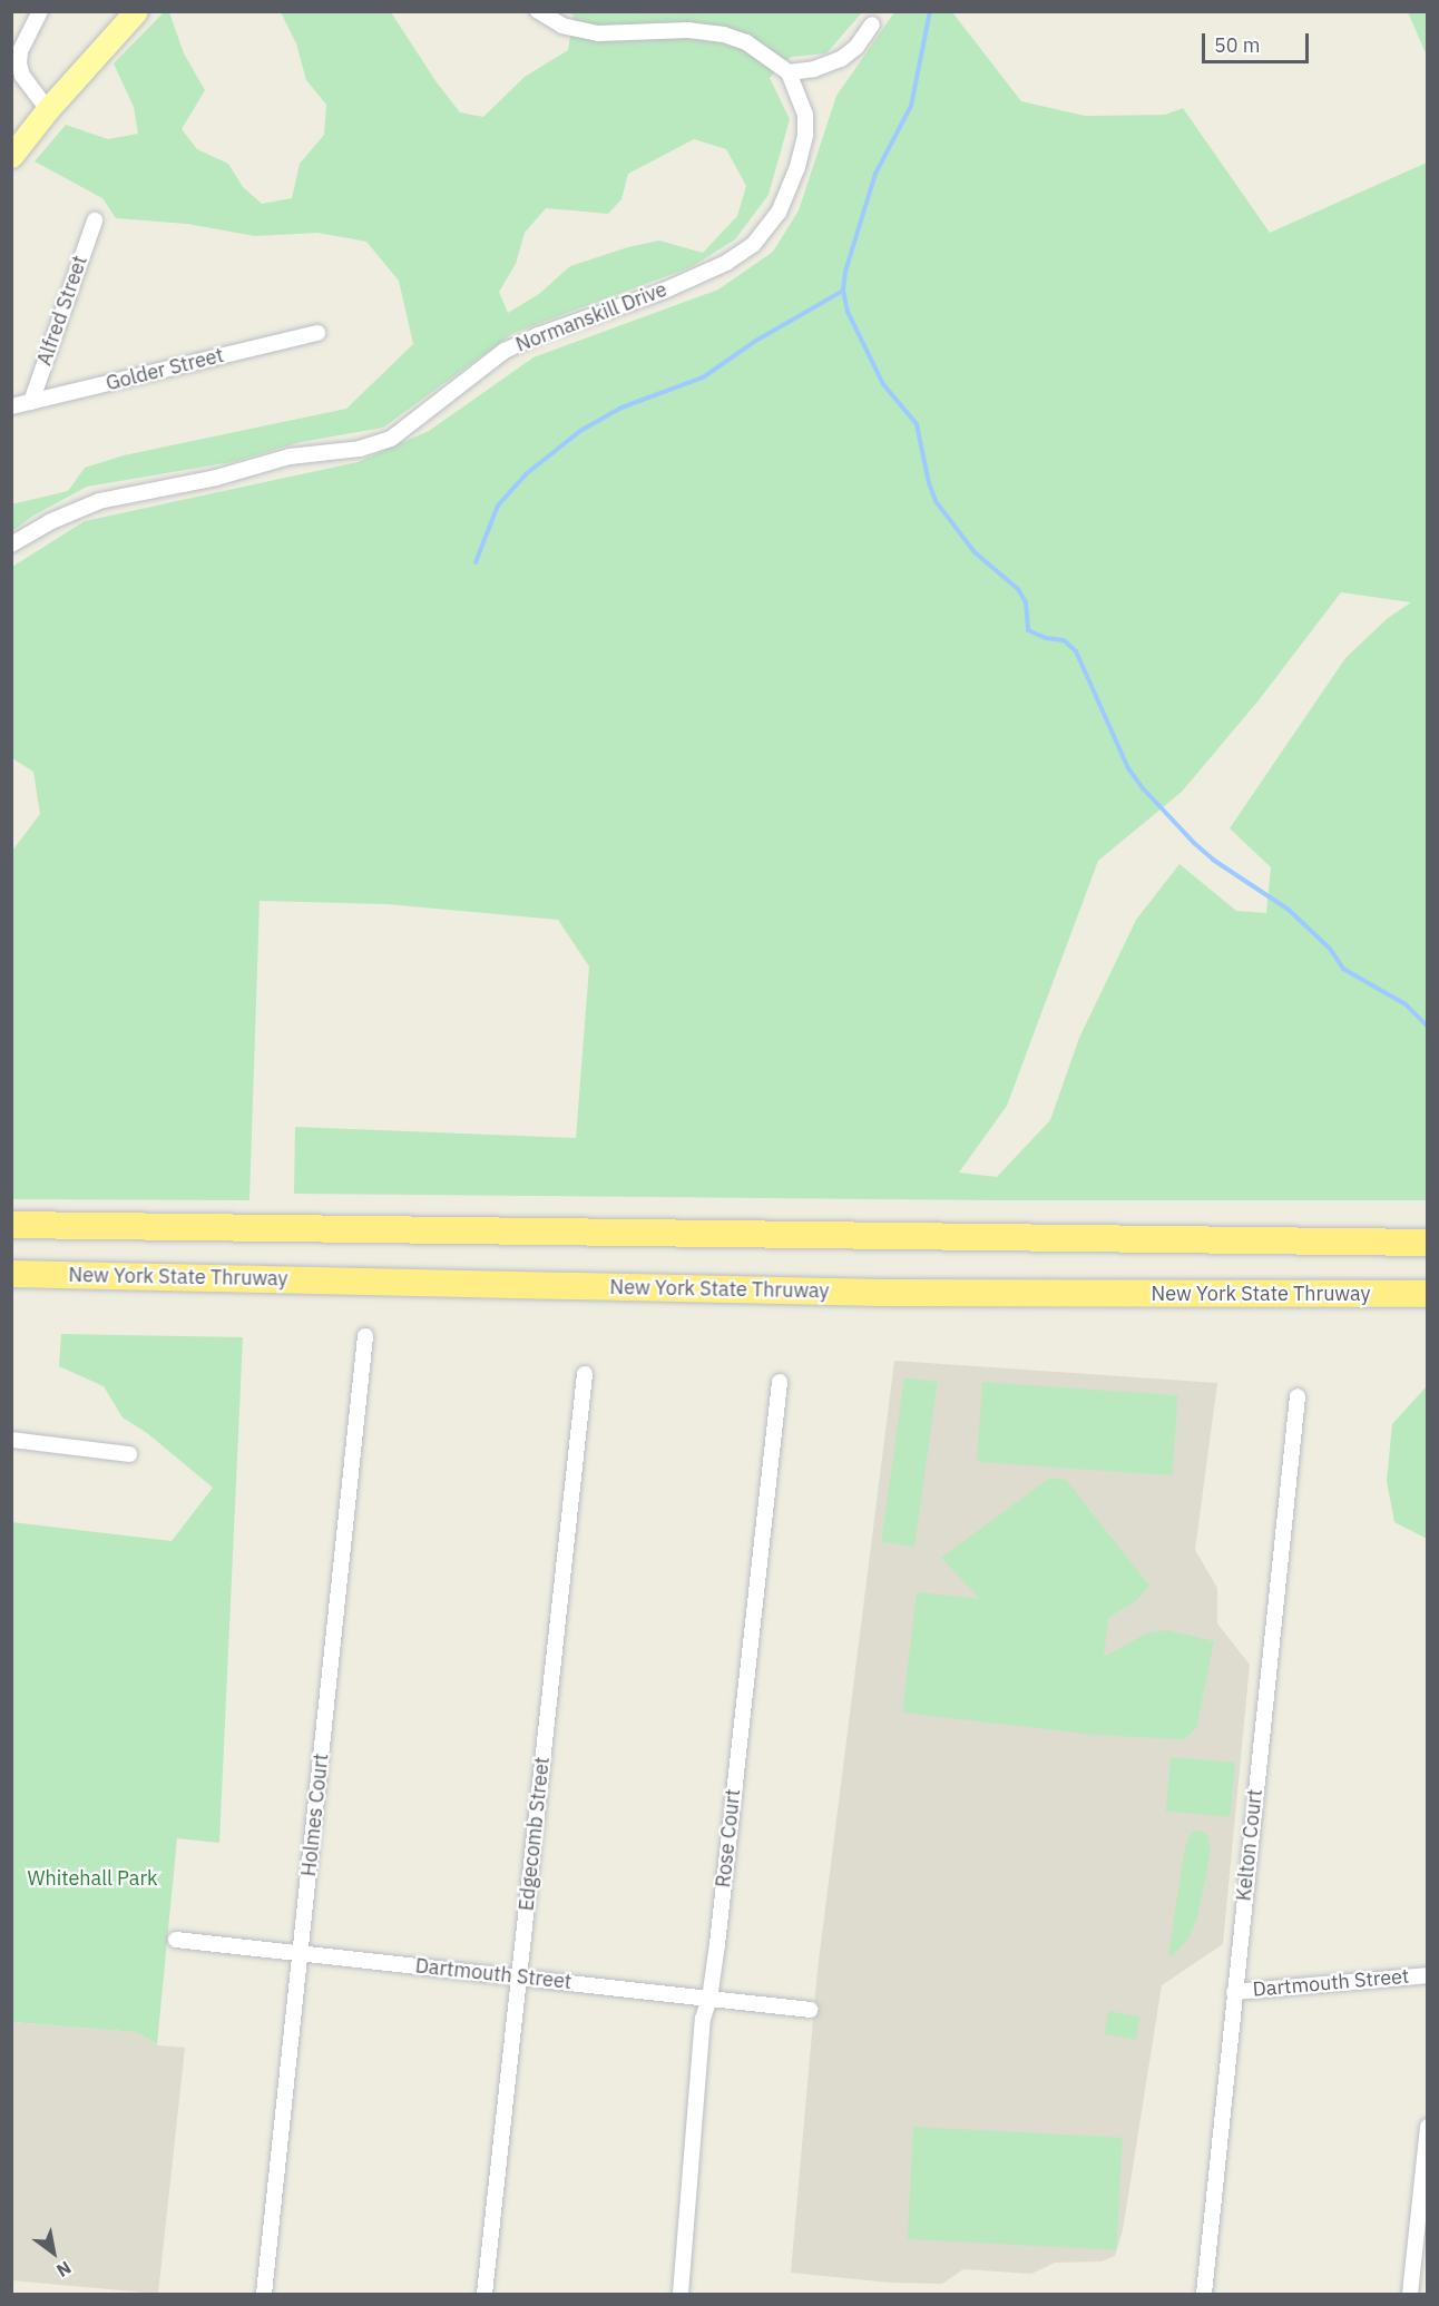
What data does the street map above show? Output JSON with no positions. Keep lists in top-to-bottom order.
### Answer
{
  "streets": {
    "highway": ["New York State Thruway"],
    "street": [
      "Alfred Street",
      "Normanskill Drive",
      "Golder Street",
      "Holmes Court",
      "Edgecomb Street",
      "Rose Court",
      "Kelton Court",
      "Dartmouth Street"
    ]
  },
  "crossings": [
    ["Alfred Street", "Golder Street"],
    ["Holmes Court", "Dartmouth Street"],
    ["Edgecomb Street", "Dartmouth Street"],
    ["Rose Court", "Dartmouth Street"],
    ["Kelton Court", "Dartmouth Street"]
  ],
  "parks": ["Whitehall Park"],
  "scale_bar": "50 m",
  "north": "bottom right"
}
